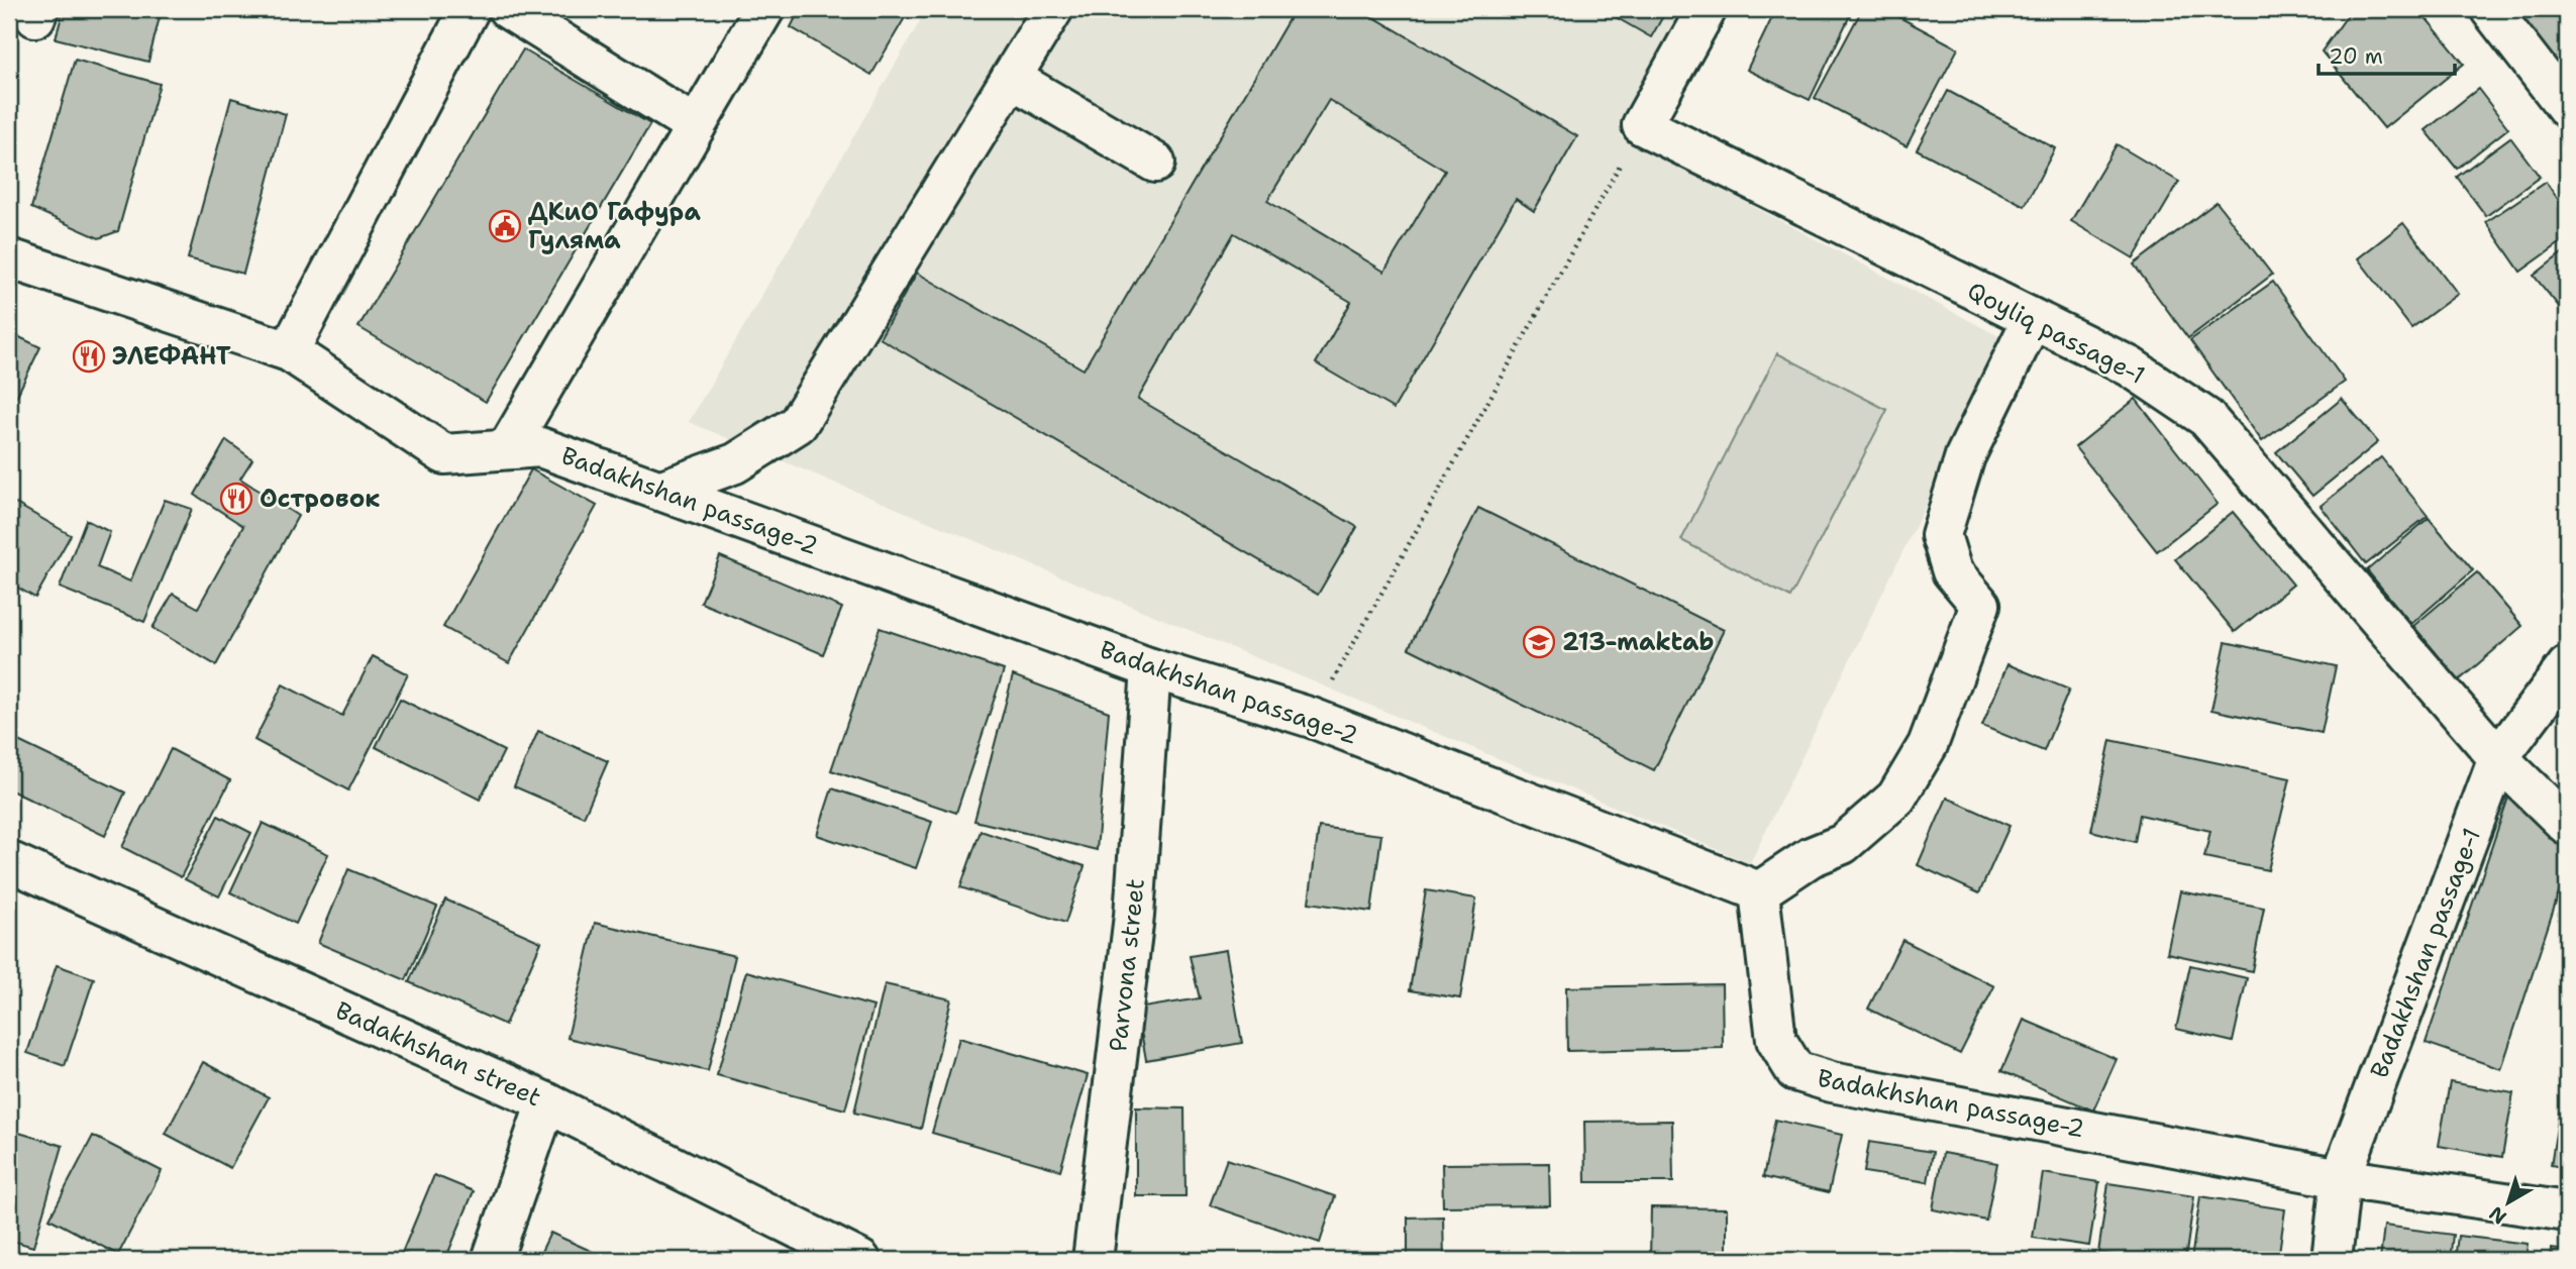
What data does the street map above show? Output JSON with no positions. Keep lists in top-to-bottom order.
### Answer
{
  "streets": {
    "street": [
      "Qoyliq passage-1",
      "Badakhshan passage-2",
      "Badakhshan passage-1",
      "Parvona street",
      "Badakhshan street"
    ]
  },
  "crossings": [
    ["Qoyliq passage-1", "Badakhshan passage-1"],
    ["Badakhshan passage-2", "Badakhshan passage-1"],
    ["Badakhshan passage-2", "Parvona street"]
  ],
  "places": {
    "public building": ["ДКиО Гафура Гуляма"],
    "restaurant": ["ЭЛЕФАНТ", "Островок"],
    "school or university": ["213-maktab"]
  },
  "scale_bar": "20 m",
  "north": "bottom left"
}
